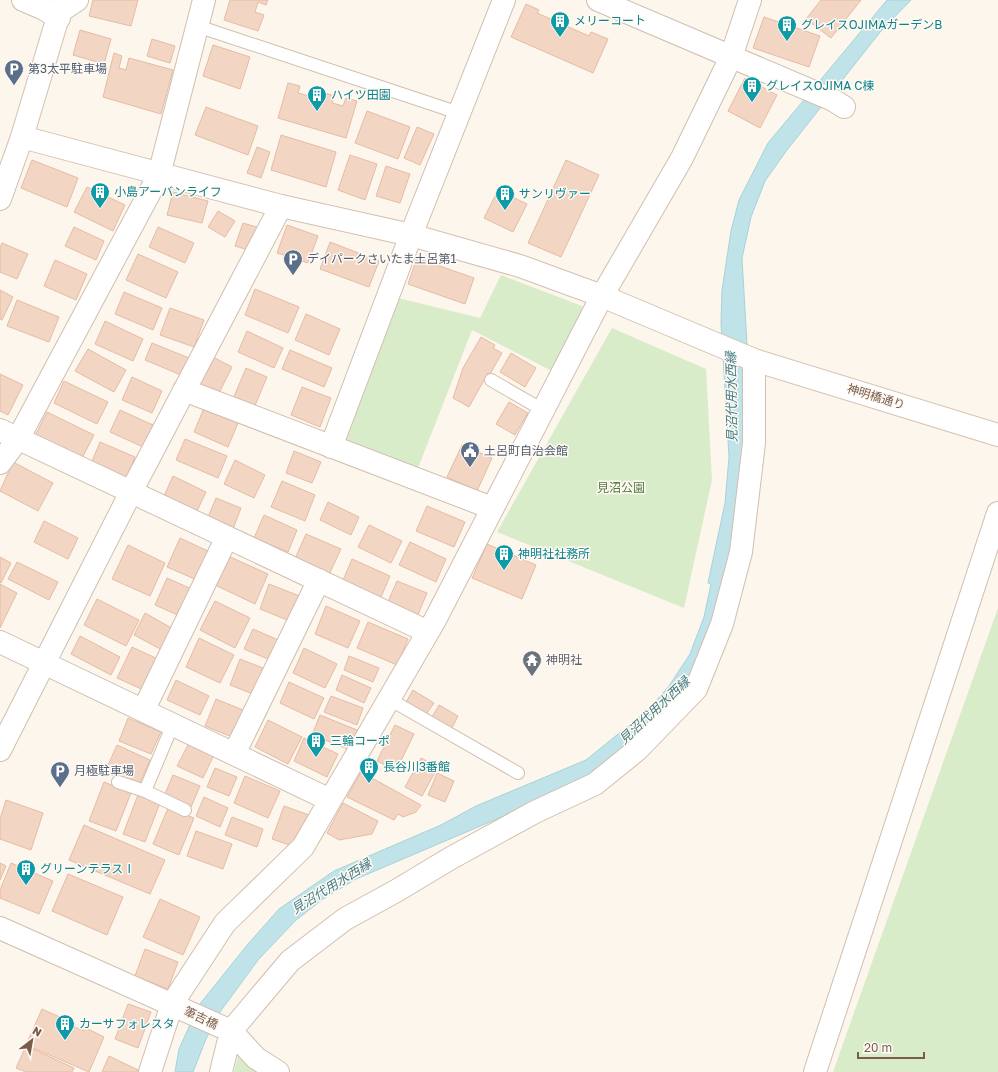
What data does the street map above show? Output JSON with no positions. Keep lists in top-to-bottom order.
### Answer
{
  "streets": {
    "street": ["神明橋通り", "筆吉橋"]
  },
  "water": ["見沼代用水西縁"],
  "parks": ["見沼公園"],
  "places": {
    "building": [
      "メリーコート",
      "グレイスOJIMAガーデンB",
      "グレイスOJIMA C棟",
      "ハイツ田園",
      "小島アーバンライフ",
      "サンリヴァー",
      "神明社社務所",
      "三輪コーポ",
      "長谷川3番館",
      "グリーンテラスⅠ",
      "カーサフォレスタ"
    ],
    "parking": ["第3太平駐車場", "デイパークさいたま土呂第1", "月極駐車場"],
    "public building": ["土呂町自治会館"],
    "temple": ["神明社"]
  },
  "scale_bar": "20 m",
  "north": "top right"
}
